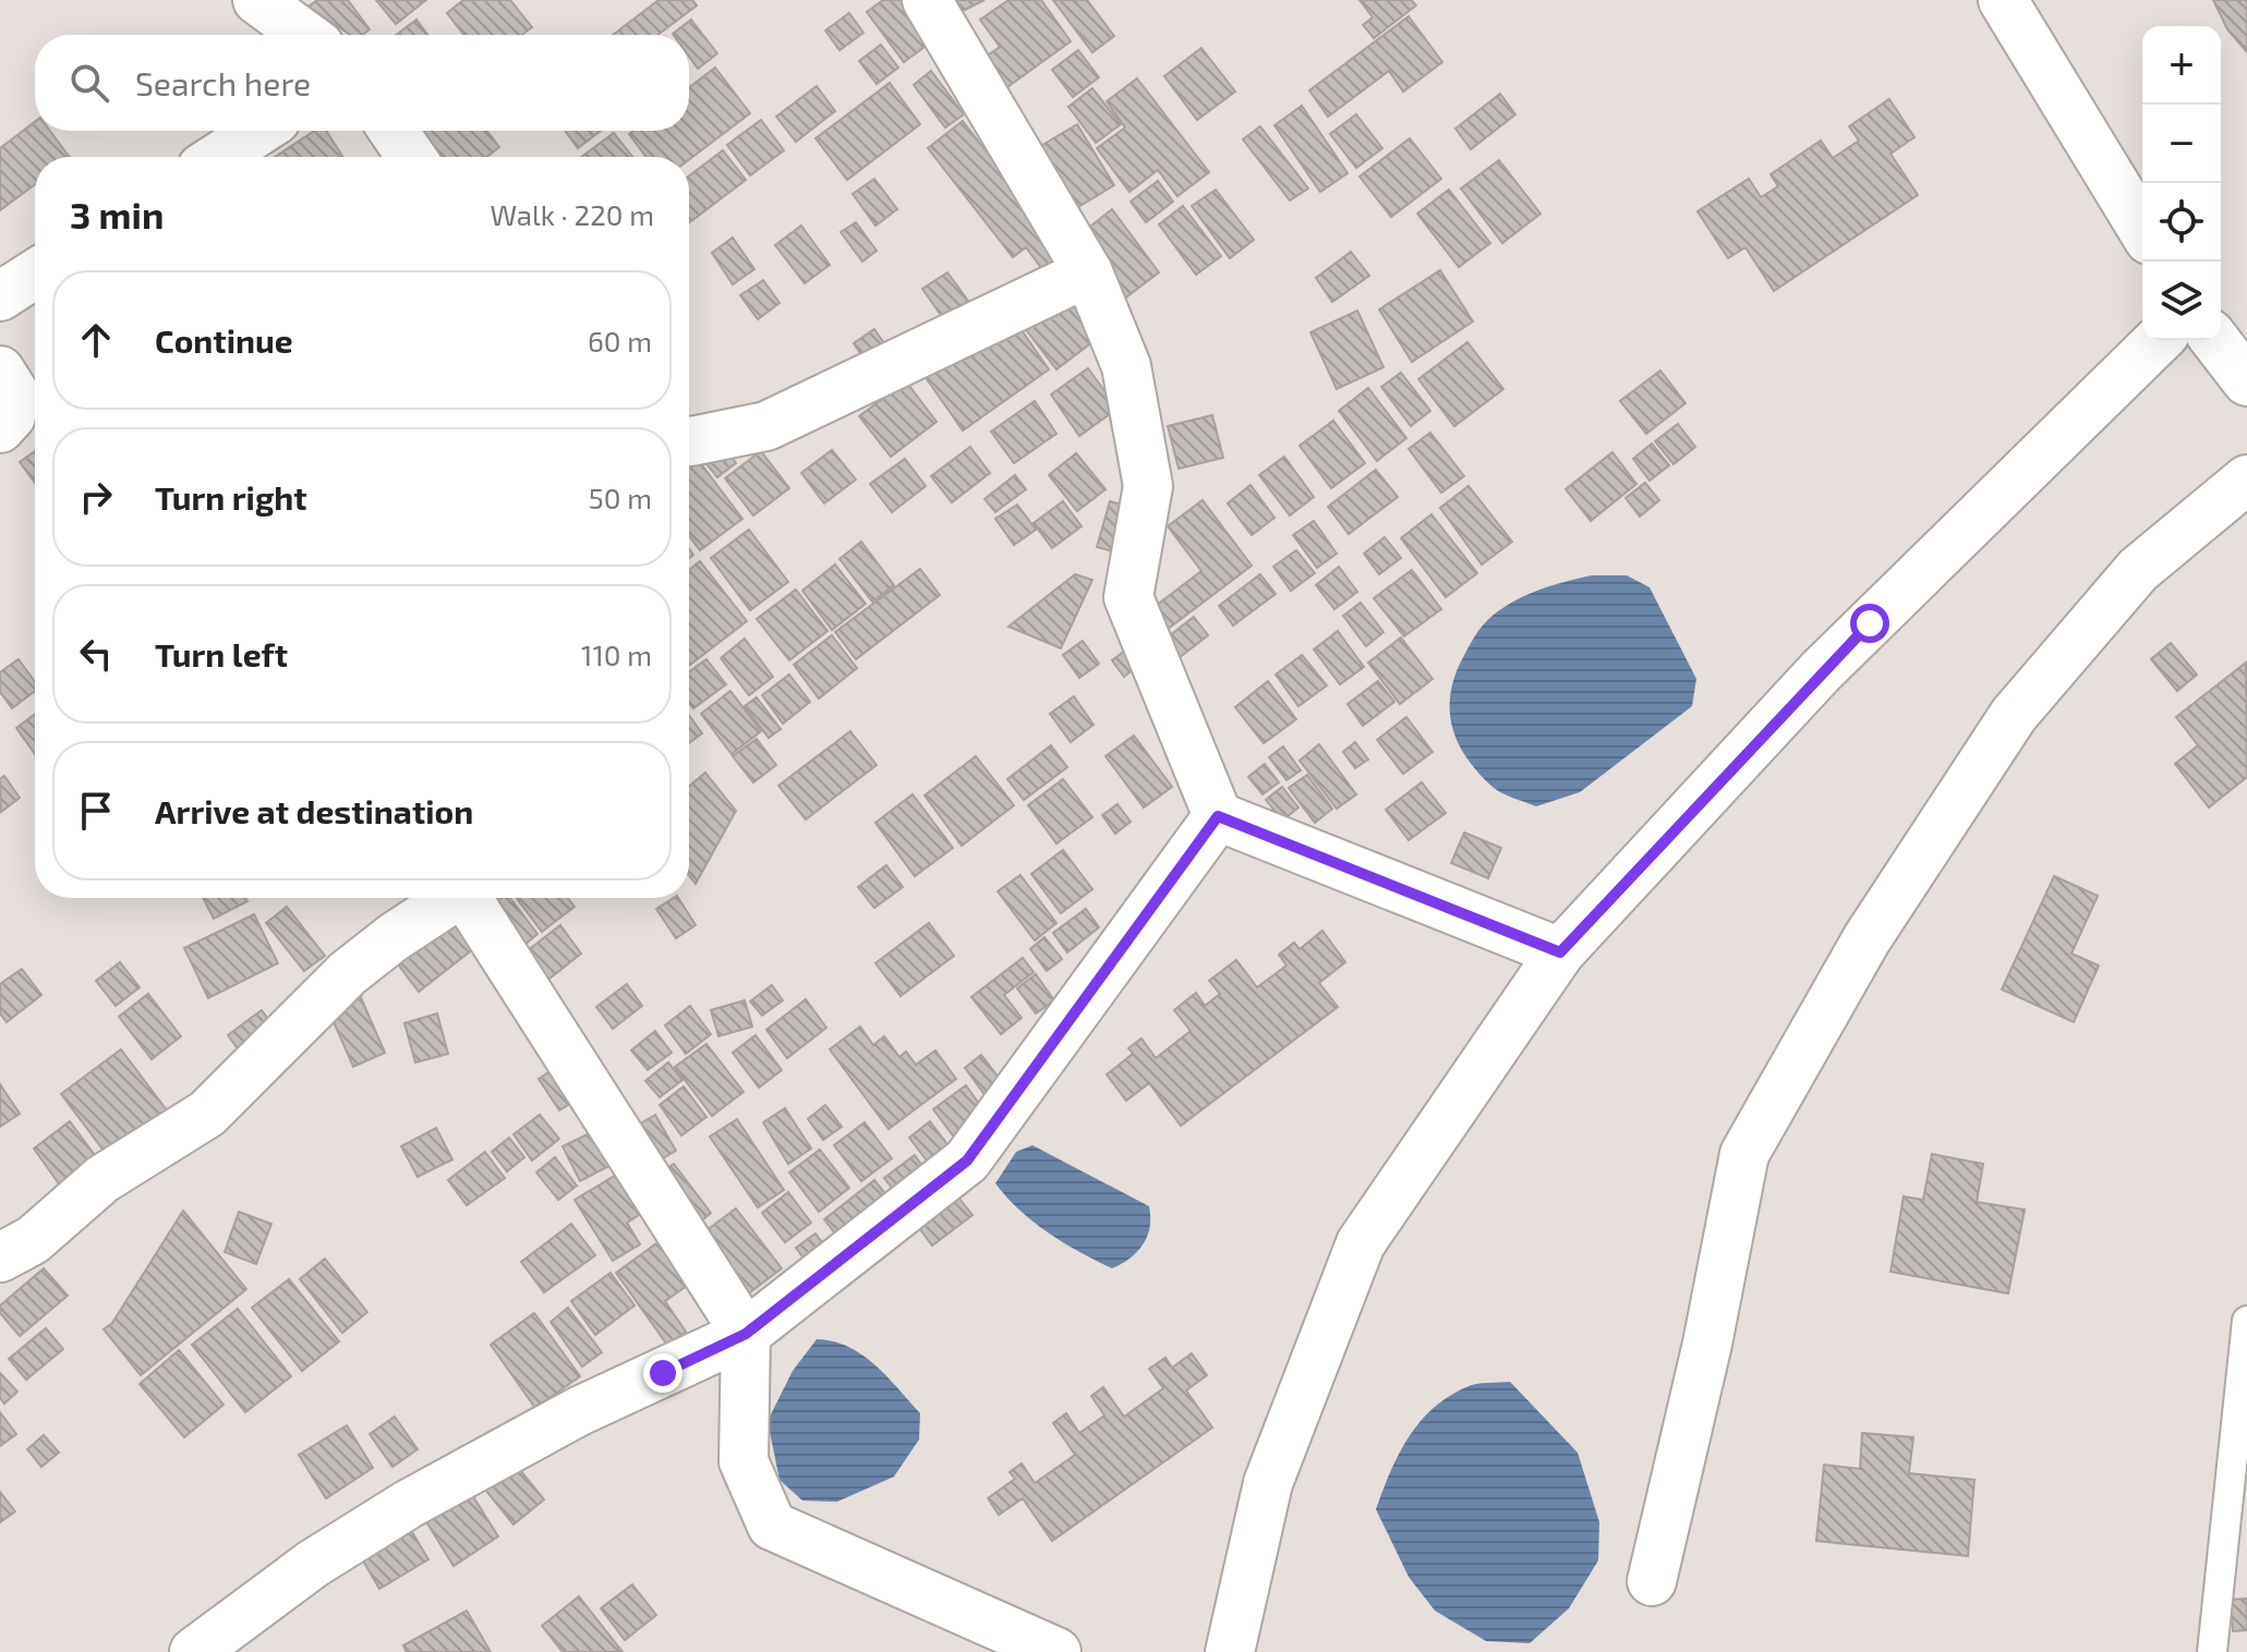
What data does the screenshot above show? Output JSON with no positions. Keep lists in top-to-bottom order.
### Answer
{
  "page": {
    "map_buttons": ["+", "−"],
    "search": "Search here",
    "heading": ["3 min", "Walk · 220 m"],
    "list": [
      ["Continue", "60 m"],
      ["Turn right", "50 m"],
      ["Turn left", "110 m"],
      "Arrive at destination"
    ]
  }
}
